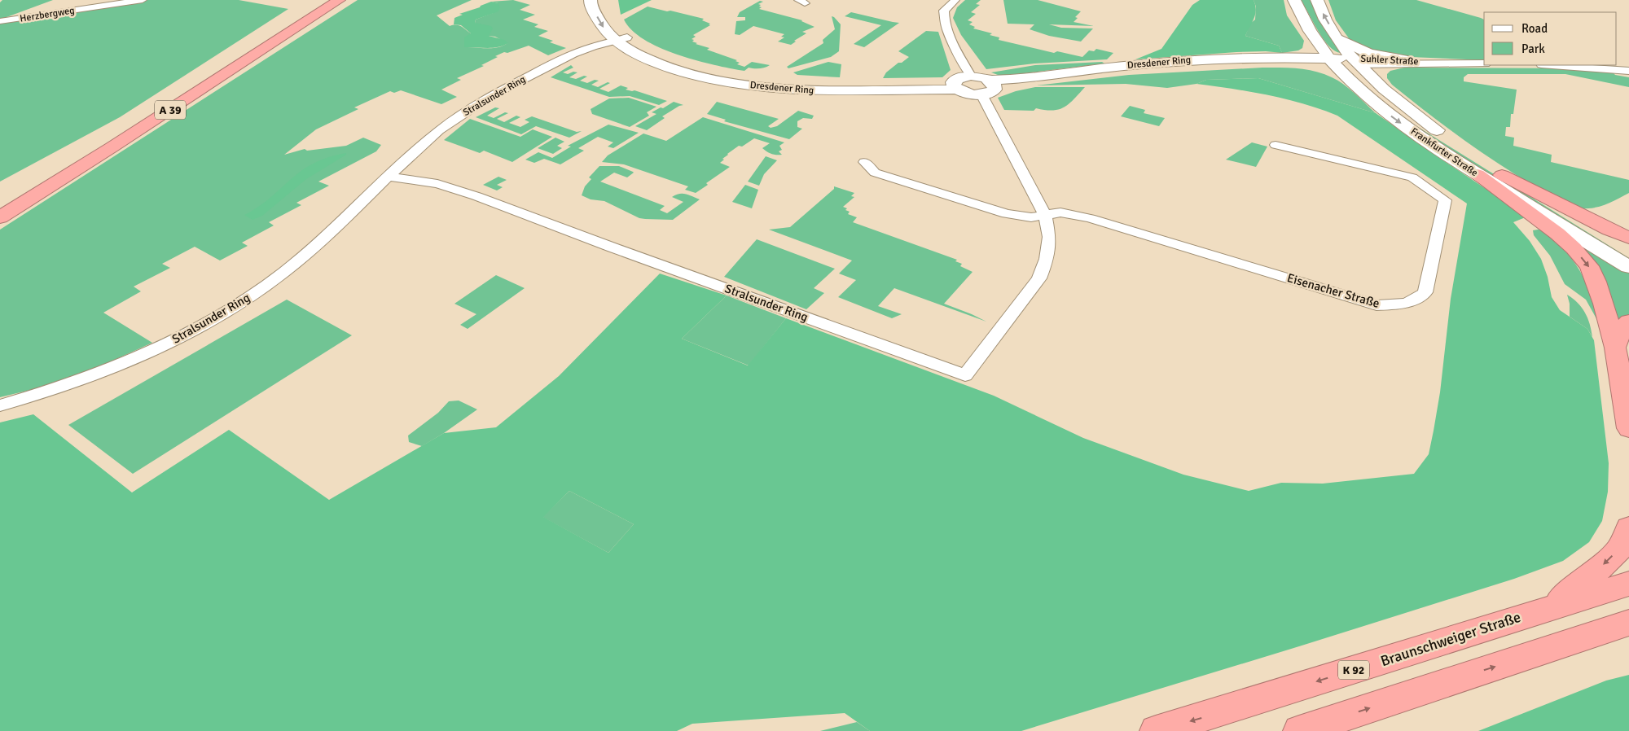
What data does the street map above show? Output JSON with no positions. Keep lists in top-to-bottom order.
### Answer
{
  "streets": {
    "highway": ["A 39", "Braunschweiger Straße", "K 92"],
    "street": [
      "Herzbergweg",
      "Suhler Straße",
      "Dresdener Ring",
      "Stralsunder Ring",
      "Frankfurter Straße",
      "Eisenacher Straße"
    ]
  },
  "crossings": [
    ["Suhler Straße", "Dresdener Ring"],
    ["Suhler Straße", "Frankfurter Straße"],
    ["Dresdener Ring", "Stralsunder Ring"],
    ["Dresdener Ring", "Frankfurter Straße"],
    ["Stralsunder Ring", "Eisenacher Straße"]
  ],
  "legend": ["Road", "Park"]
}
